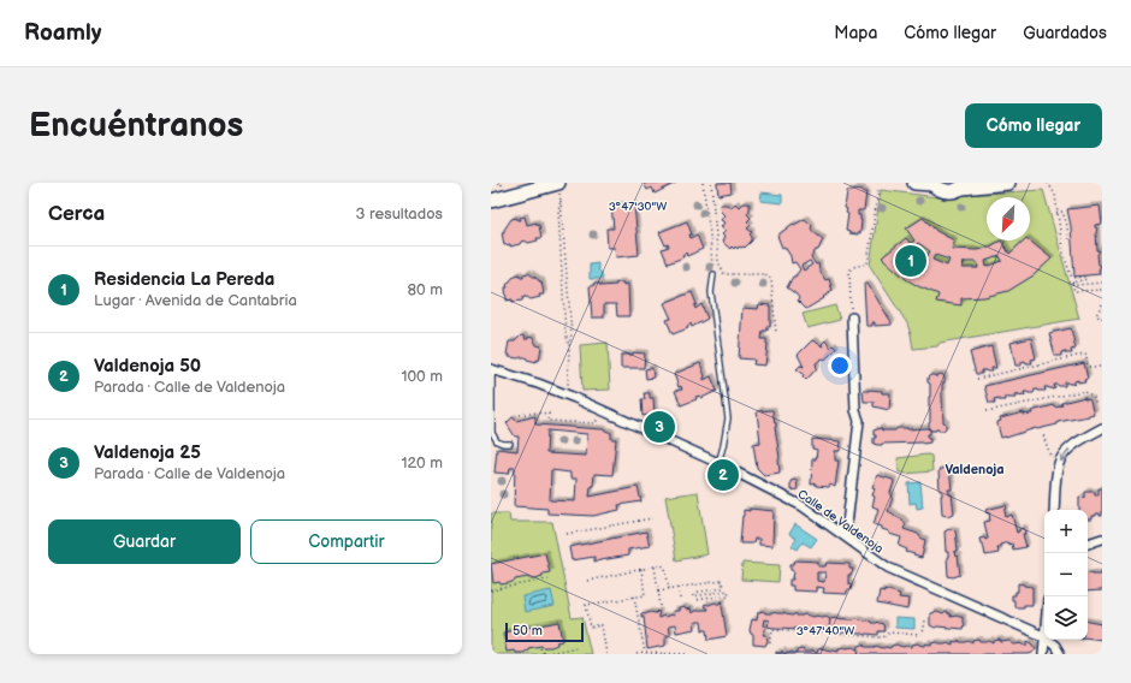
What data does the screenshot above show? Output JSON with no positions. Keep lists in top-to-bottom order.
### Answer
{
  "streets": {
    "street": ["Calle de Valdenoja"]
  },
  "districts": ["Valdenoja"],
  "scale_bar": "50 m",
  "north": "bottom left",
  "page": {
    "header": "Roamly",
    "nav": ["Mapa", "Cómo llegar", "Guardados"],
    "buttons": [
      "Cómo llegar",
      ["Guardar", "Compartir"]
    ],
    "title": "Encuéntranos",
    "heading": ["Cerca", "3 resultados"],
    "pins": ["1", "3", "2"],
    "list": [
      {
        "mark": "1",
        "name": "Residencia La Pereda",
        "note": "Lugar · Avenida de Cantabria",
        "value": "80 m"
      },
      {
        "mark": "2",
        "name": "Valdenoja 50",
        "note": "Parada · Calle de Valdenoja",
        "value": "100 m"
      },
      {
        "mark": "3",
        "name": "Valdenoja 25",
        "note": "Parada · Calle de Valdenoja",
        "value": "120 m"
      }
    ],
    "map_buttons": ["+", "−"],
    "scale": "50 m"
  },
  "coordinates": ["3°47'30\"W", "3°47'40\"W"]
}
